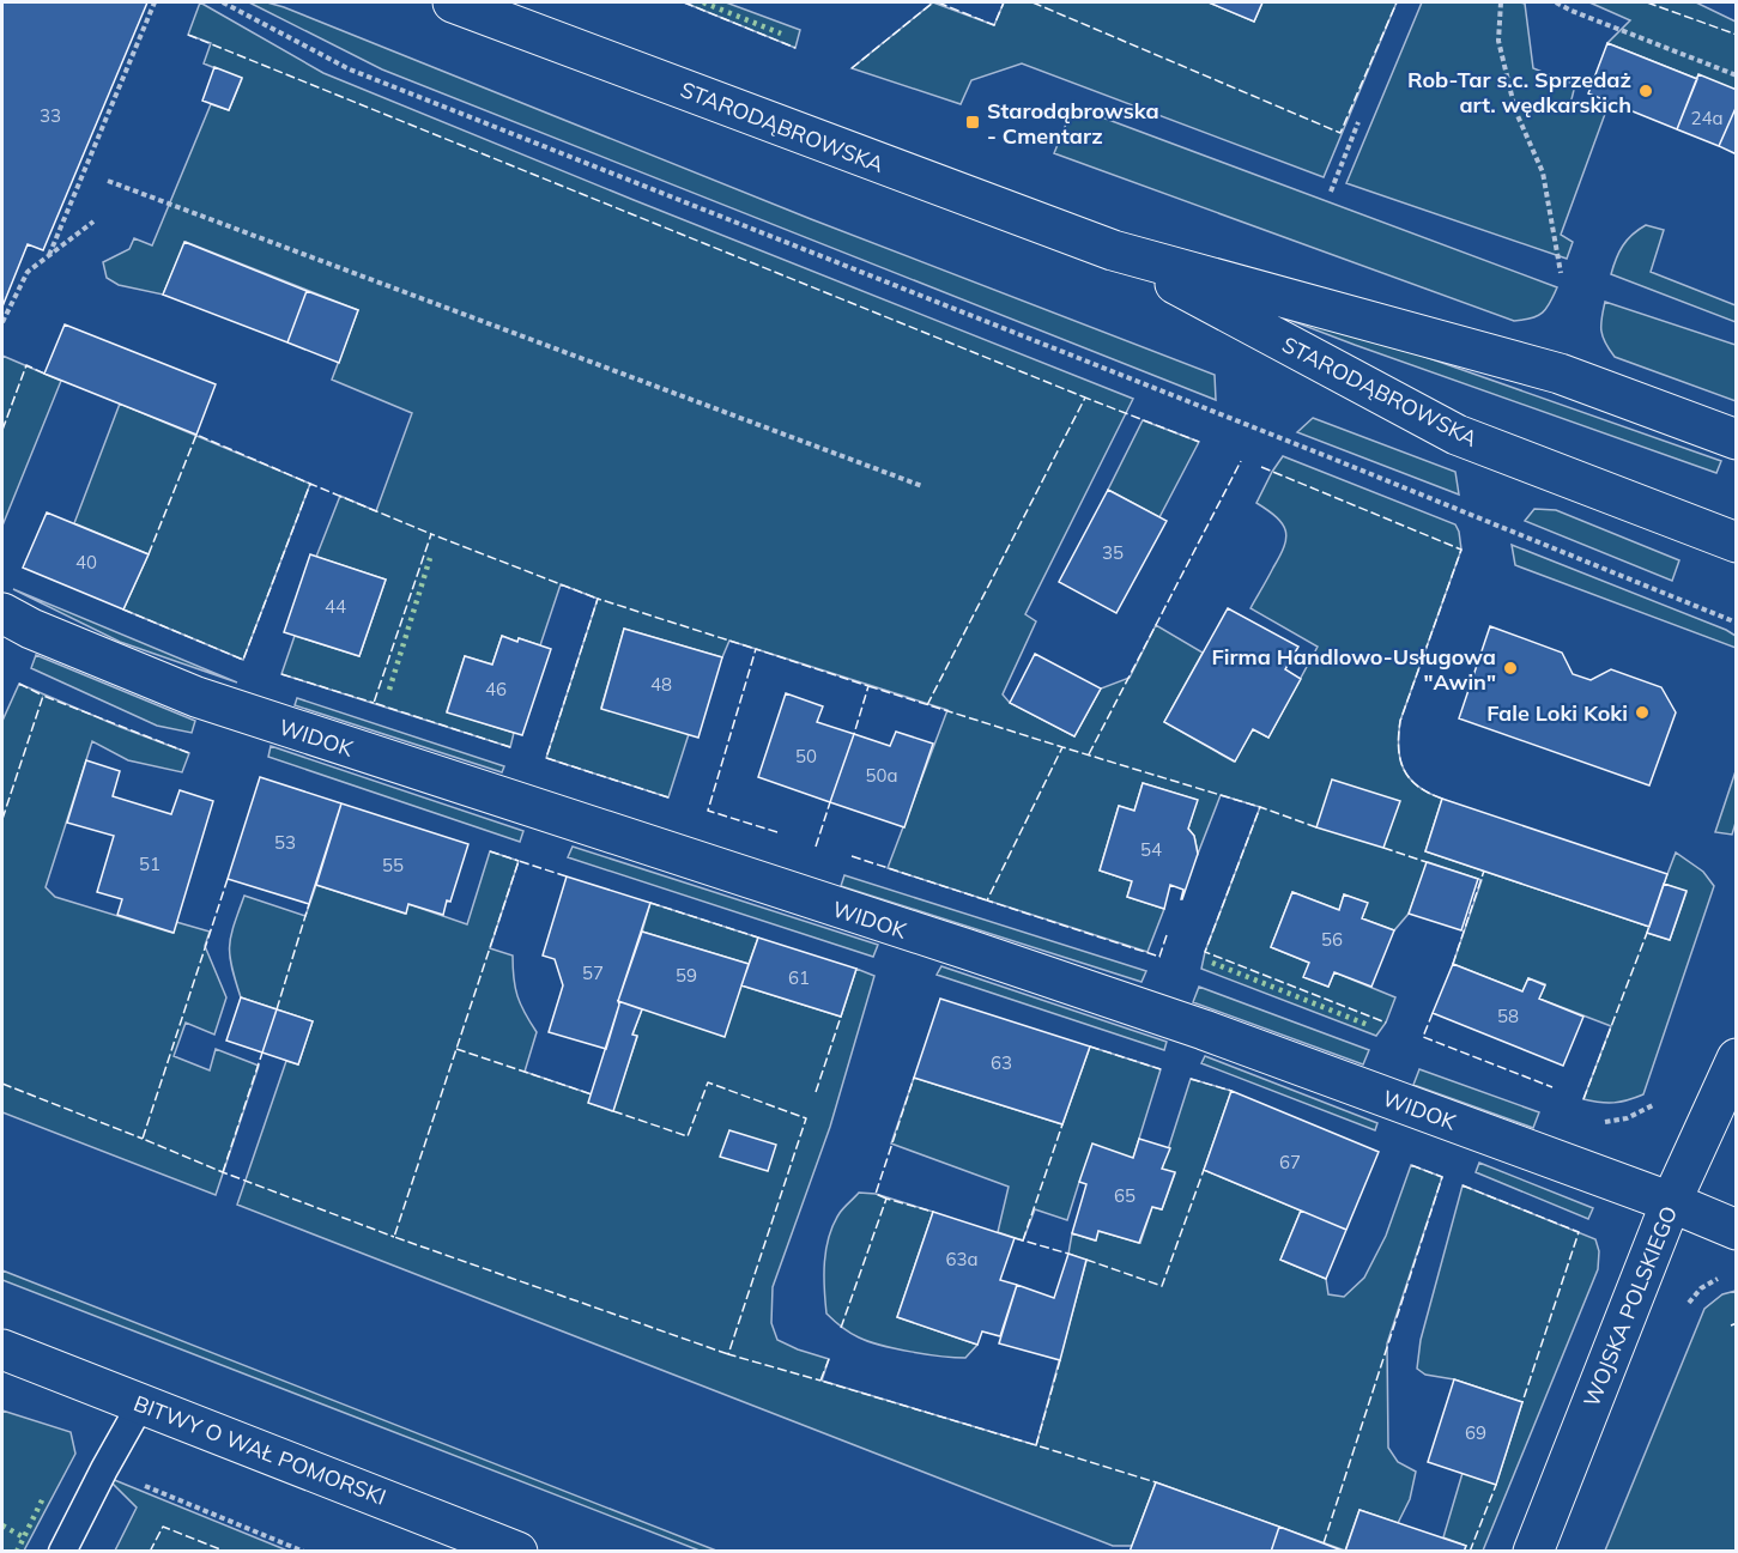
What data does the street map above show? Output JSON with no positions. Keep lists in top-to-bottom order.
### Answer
{
  "streets": {
    "street": [
      "STARODĄBROWSKA",
      "WIDOK",
      "WOJSKA POLSKIEGO",
      "BITWY O WAŁ POMORSKI"
    ]
  },
  "crossings": [
    ["WIDOK", "WOJSKA POLSKIEGO"]
  ],
  "places": {
    "other": ["Rob-Tar s.c. Sprzedaż art. wędkarskich", "Firma Handlowo-Usługowa \"Awin\"", "Fale Loki Koki"],
    "transit": ["Starodąbrowska - Cmentarz"]
  },
  "house_numbers": [
    "33",
    "24a",
    "35",
    "40",
    "44",
    "48",
    "46",
    "50",
    "50a",
    "53",
    "54",
    "51",
    "55",
    "56",
    "57",
    "59",
    "61",
    "58",
    "63",
    "67",
    "65",
    "63a",
    "69"
  ]
}
